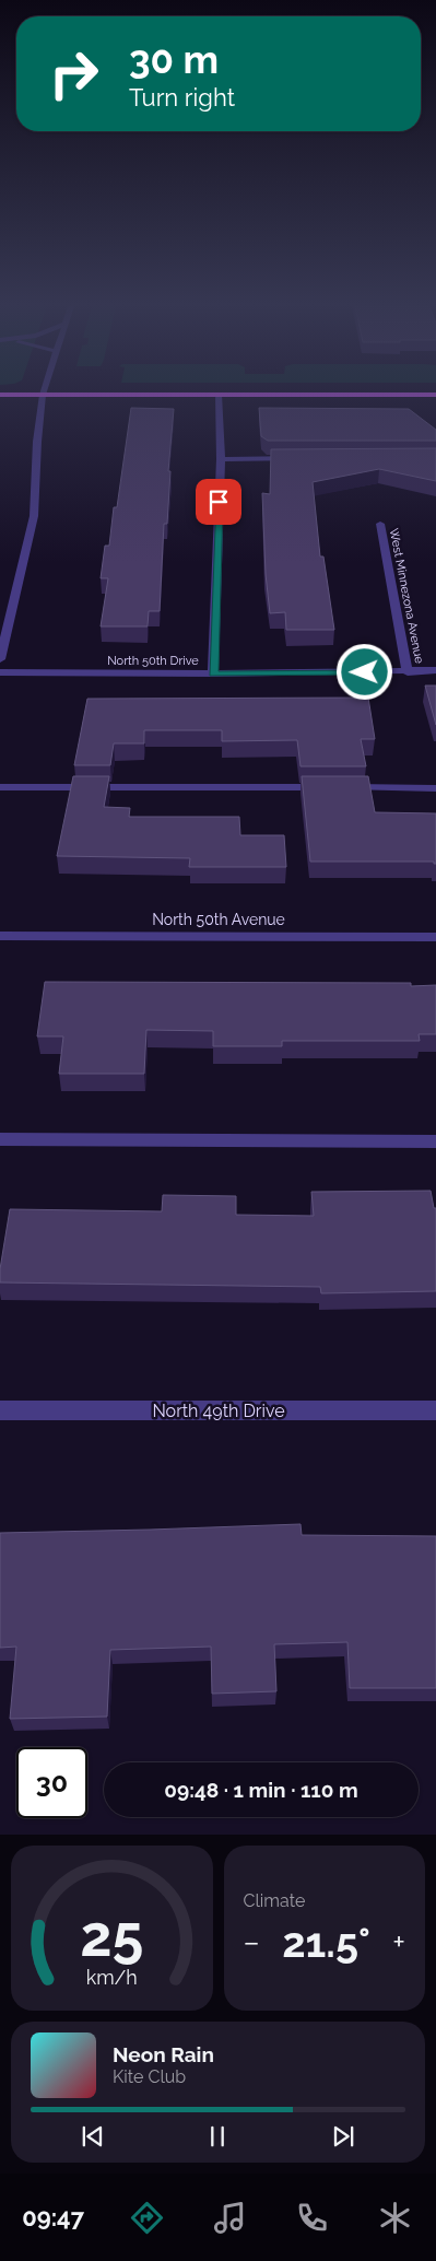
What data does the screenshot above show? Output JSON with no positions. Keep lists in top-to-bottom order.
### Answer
{
  "streets": {
    "street": [
      "West Minnezona Avenue",
      "North 50th Drive",
      "North 50th Avenue",
      "North 49th Drive"
    ]
  },
  "crossings": [
    ["West Minnezona Avenue", "North 50th Drive"]
  ],
  "page": {
    "turn": ["30 m", "Turn right"],
    "limit": "30",
    "trip": "09:48 · 1 min · 110 m",
    "tile": "Climate",
    "heat": ["−", "21.5°", "+"],
    "song": ["Neon Rain", "Kite Club"],
    "tabs": "09:47",
    "gauge": ["25", "km/h"]
  }
}
